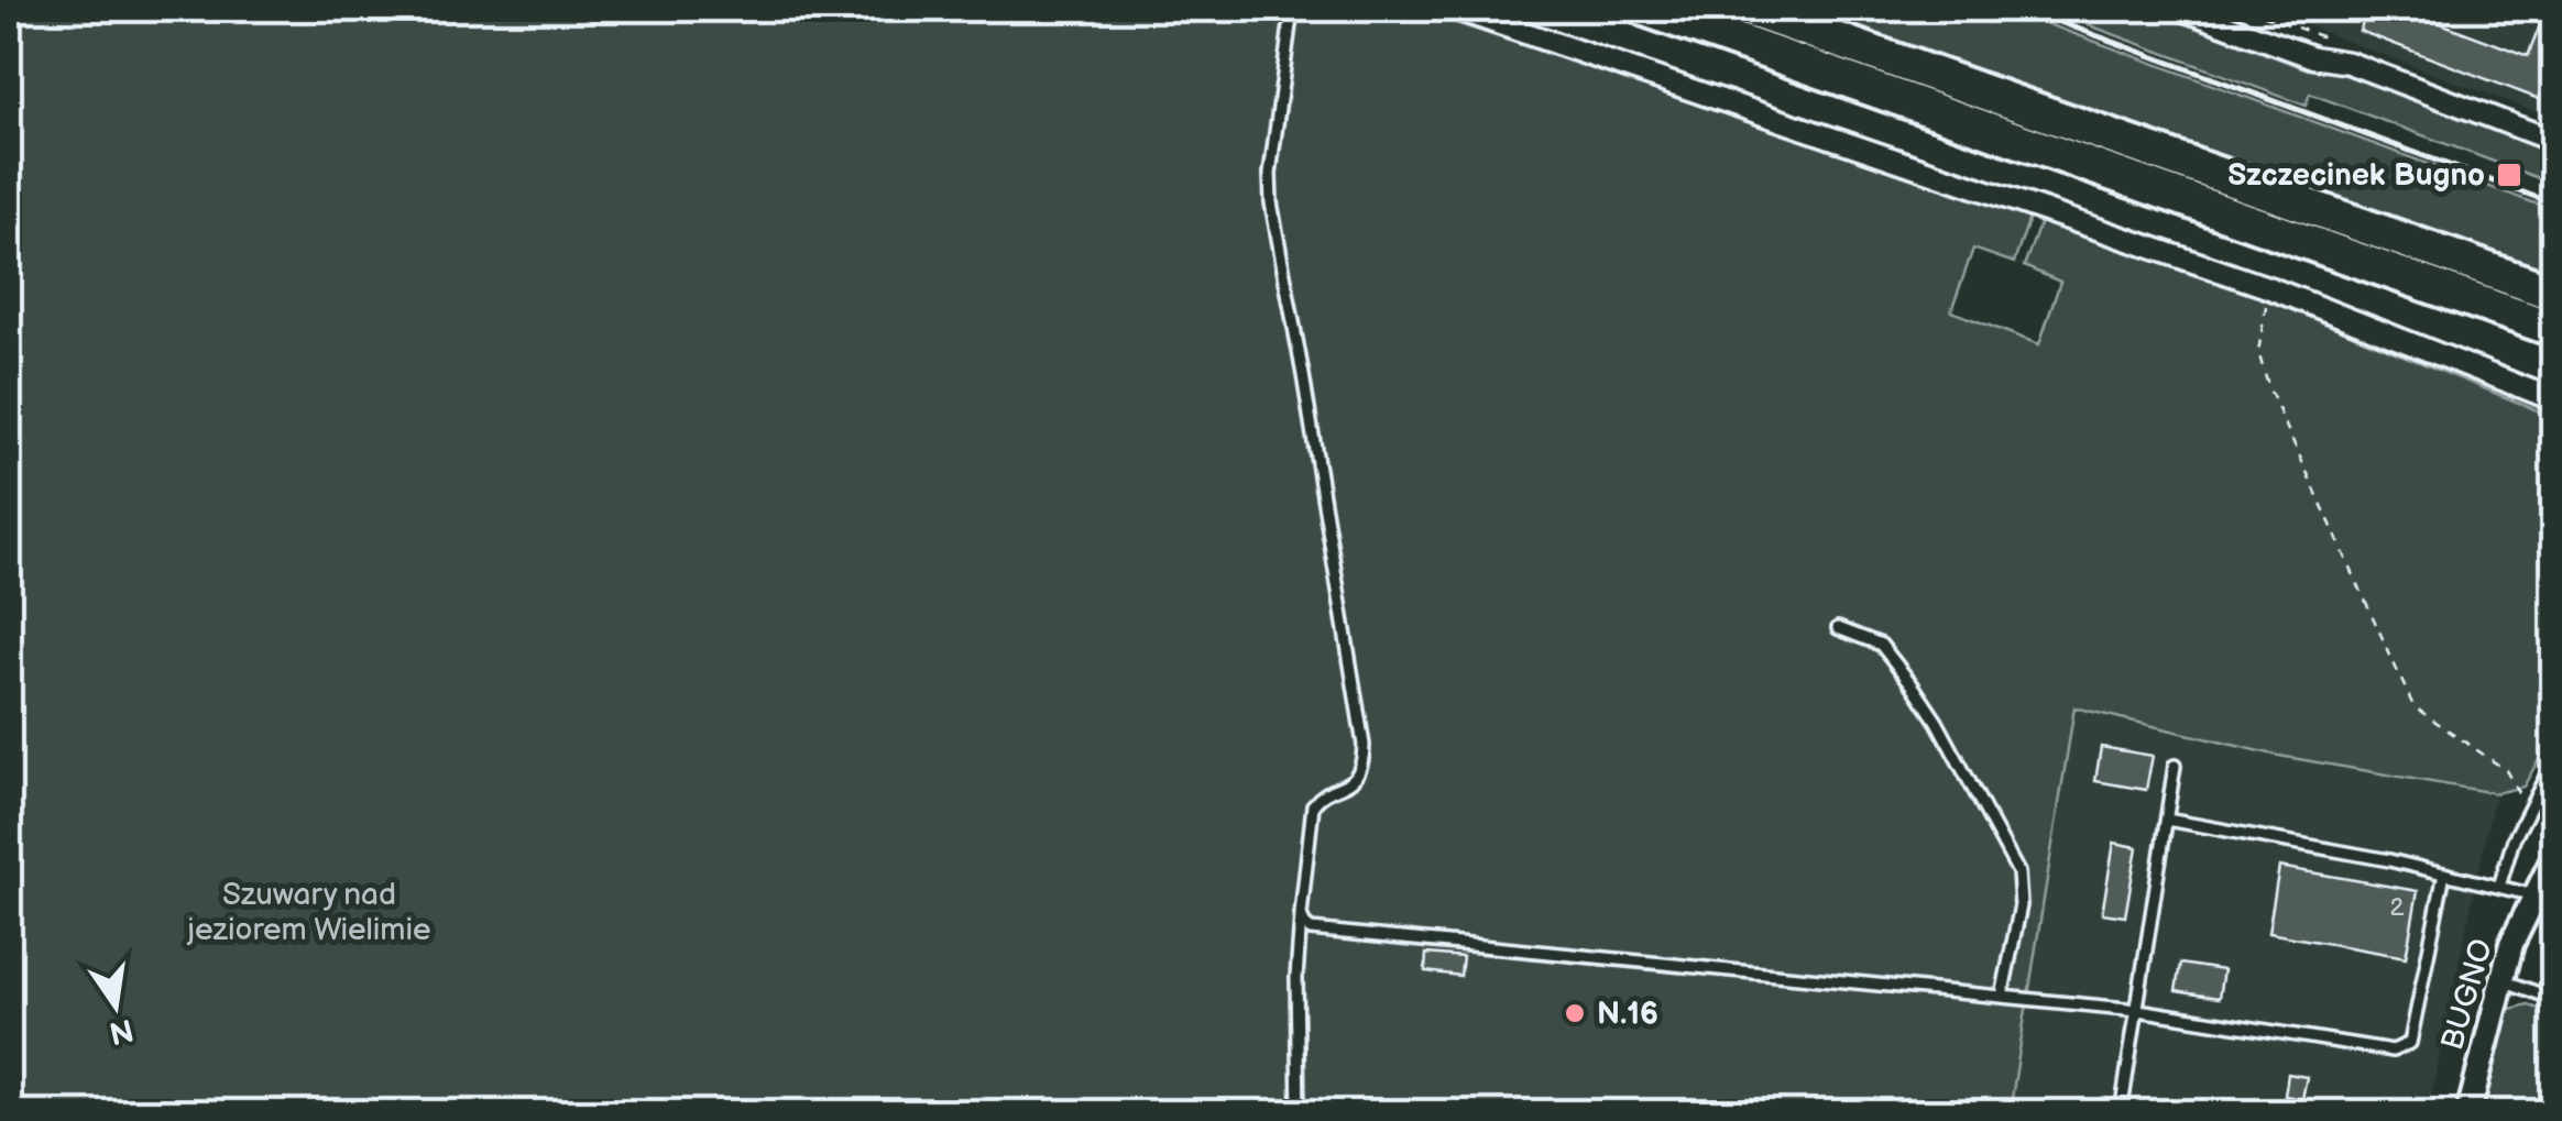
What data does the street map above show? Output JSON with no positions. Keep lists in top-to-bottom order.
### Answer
{
  "streets": {
    "street": ["BUGNO"]
  },
  "parks": ["Szuwary nad jeziorem Wielimie"],
  "places": {
    "transit": ["Szczecinek Bugno"],
    "other": ["N.16"]
  },
  "house_numbers": ["2"],
  "north": "bottom"
}
